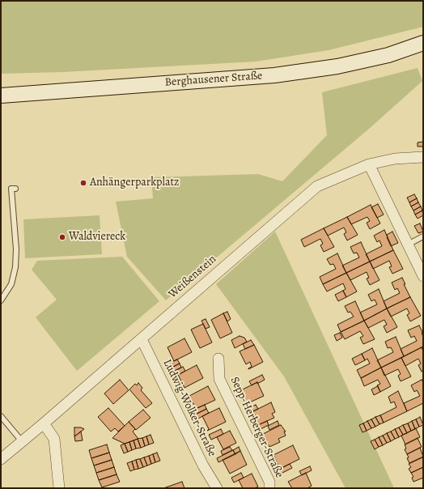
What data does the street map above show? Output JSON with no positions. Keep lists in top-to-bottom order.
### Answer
{
  "streets": {
    "main road": ["Berghausener Straße"],
    "street": ["Weißenstein", "Ludwig-Wolker-Straße", "Sepp-Herberger-Straße"]
  },
  "crossings": [
    ["Weißenstein", "Ludwig-Wolker-Straße"]
  ],
  "places": ["Anhängerparkplatz", "Waldviereck"]
}
